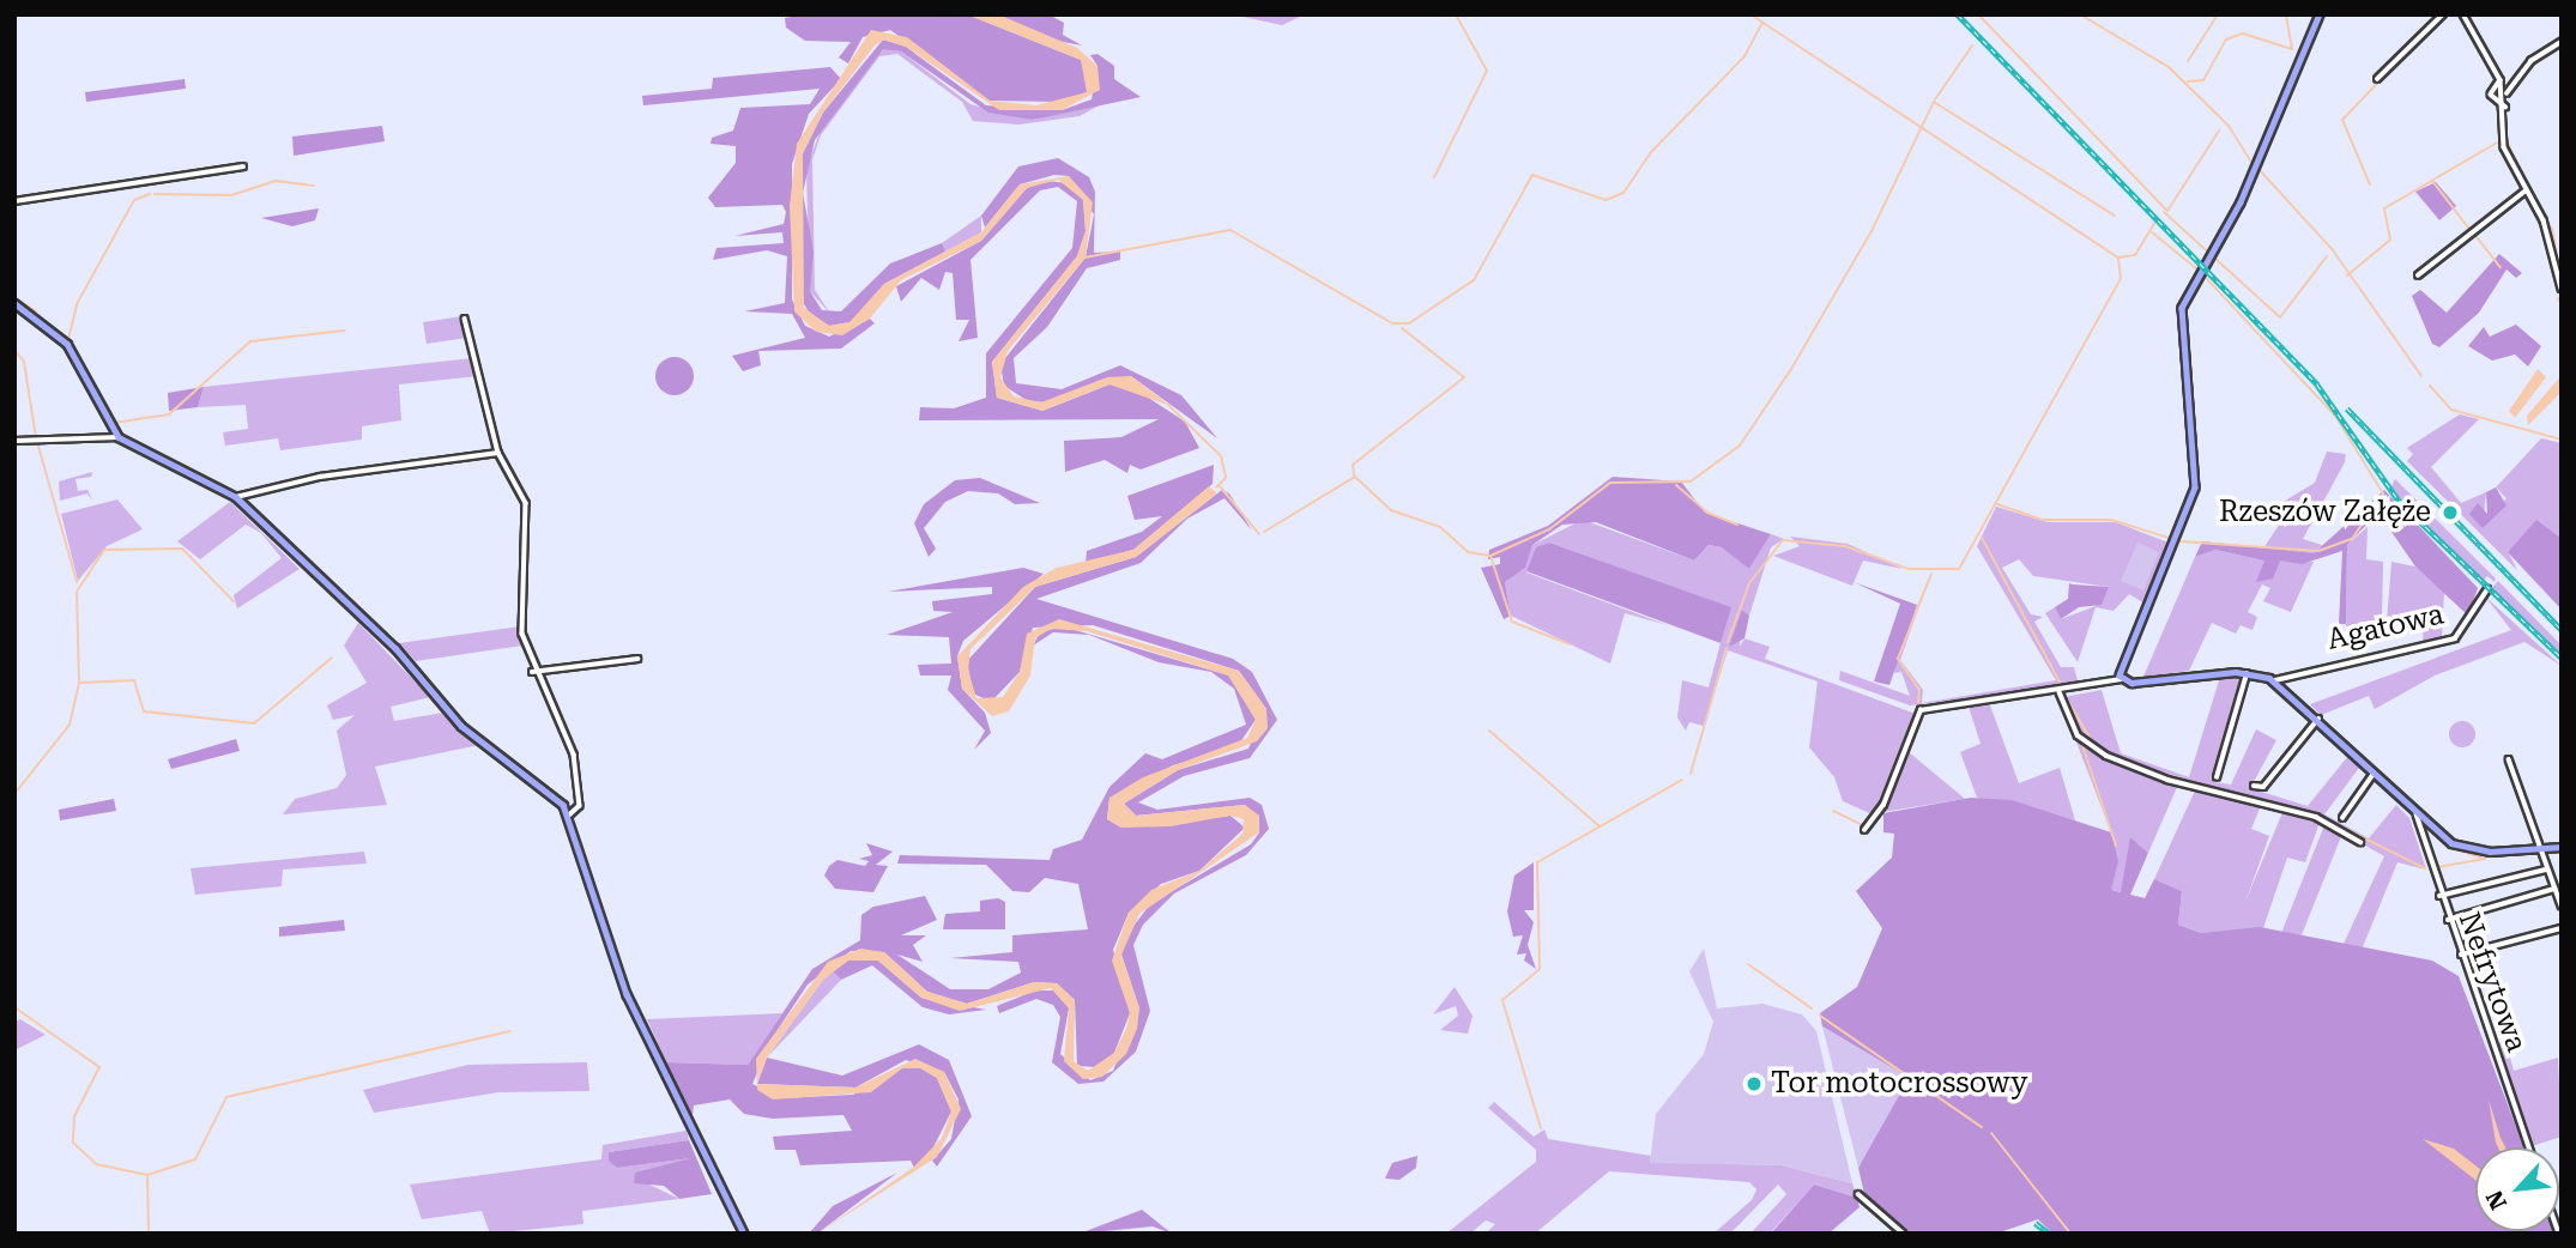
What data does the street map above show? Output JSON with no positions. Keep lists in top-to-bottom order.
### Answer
{
  "streets": {
    "street": ["Agatowa", "Nefrytowa"]
  },
  "places": ["Rzeszów Załęże", "Tor motocrossowy"],
  "north": "bottom left"
}
